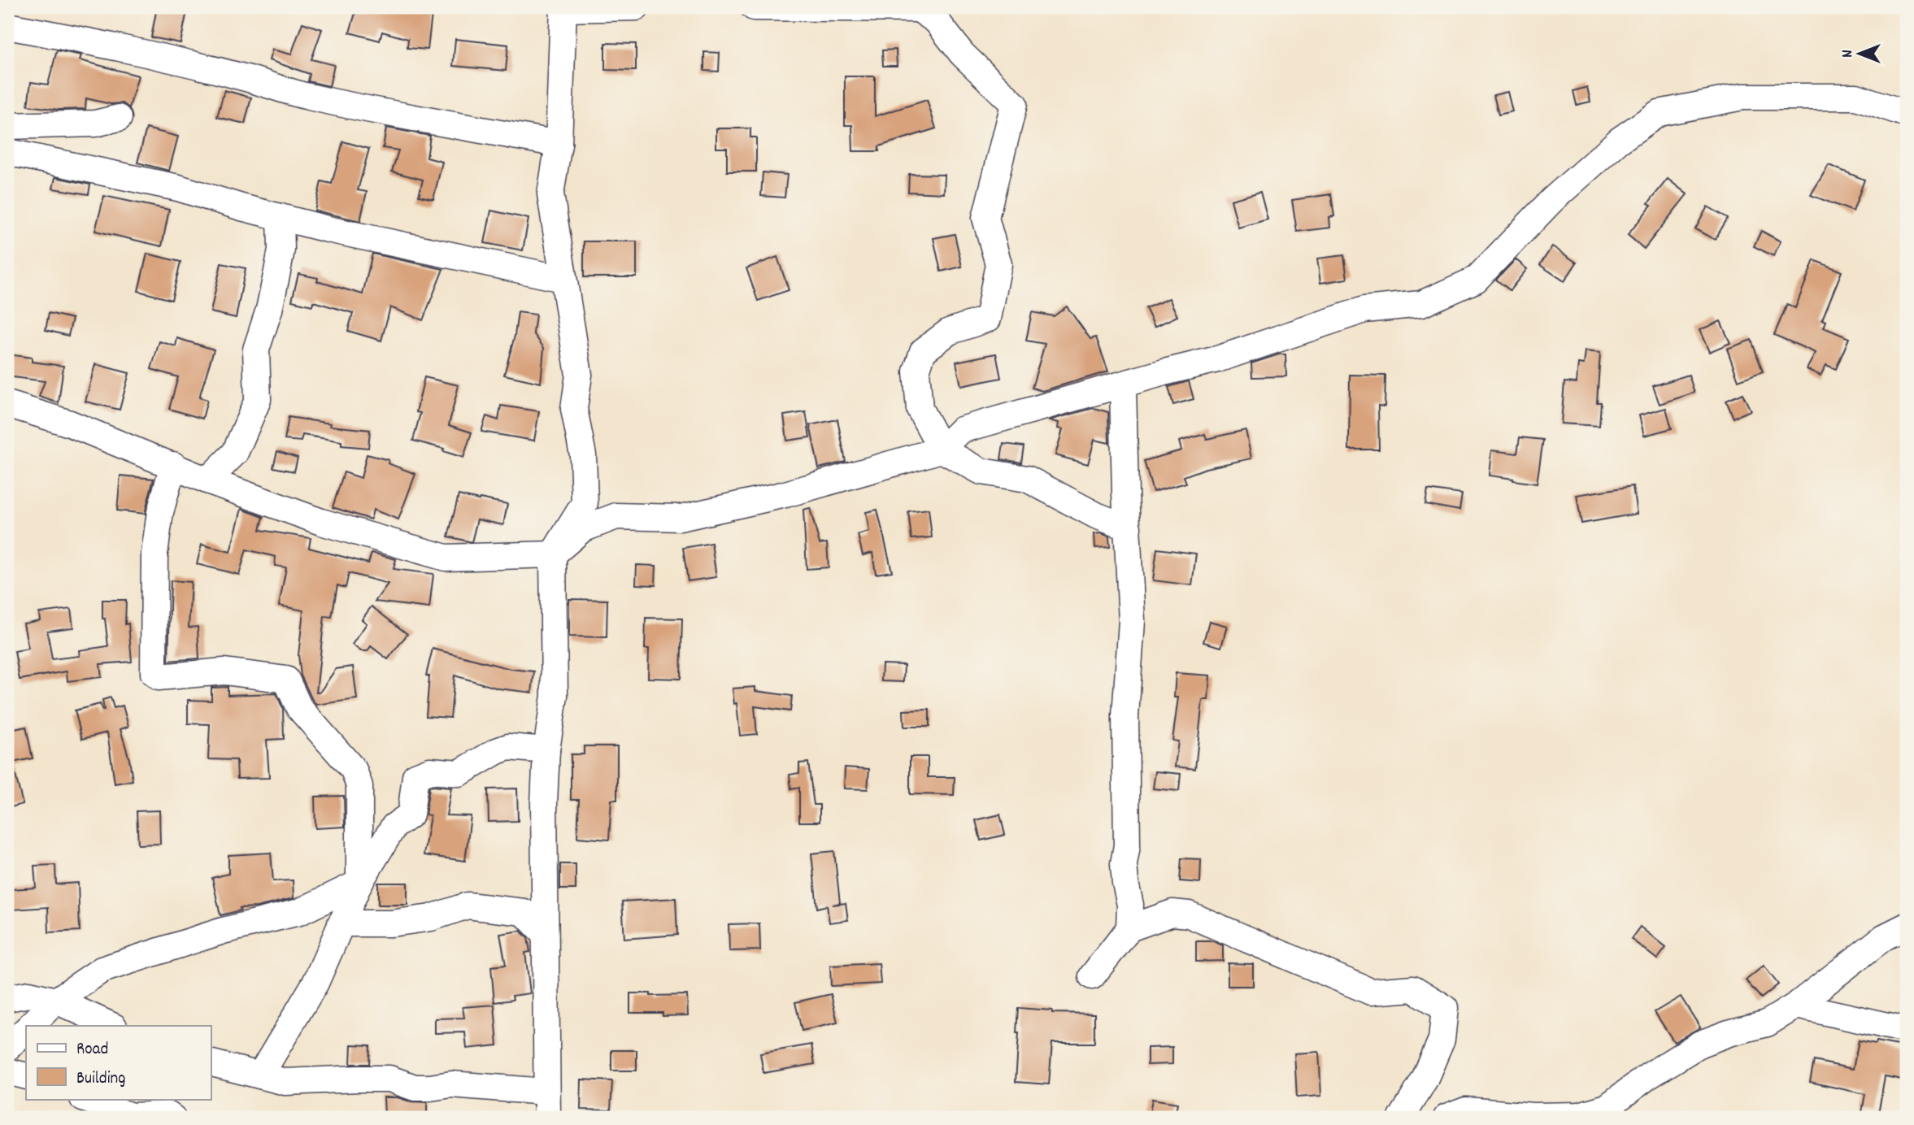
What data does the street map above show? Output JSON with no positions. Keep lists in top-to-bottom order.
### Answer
{
  "legend": ["Road", "Building"],
  "north": "left"
}
